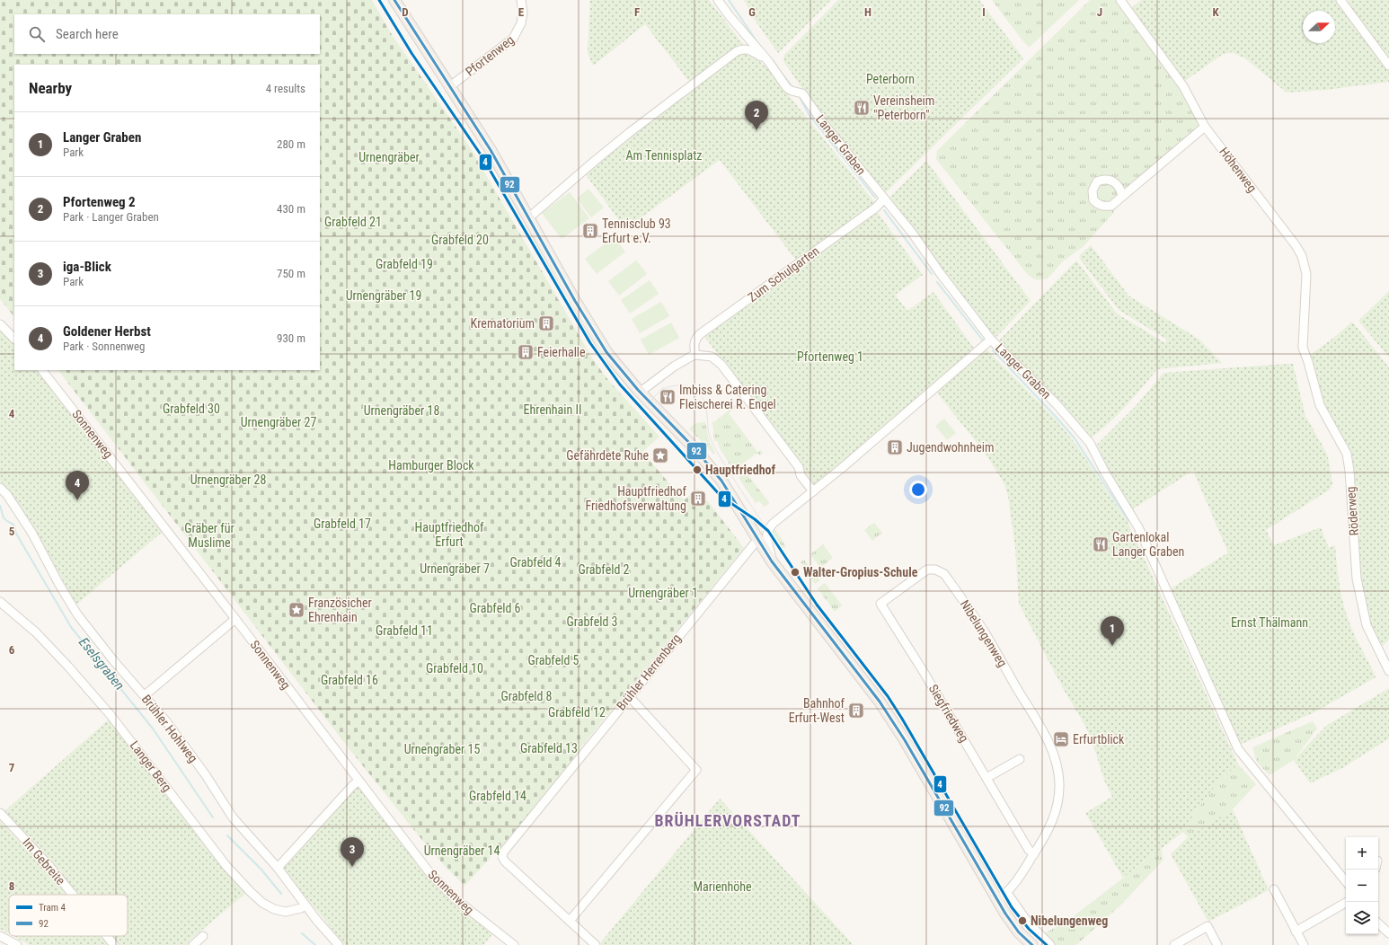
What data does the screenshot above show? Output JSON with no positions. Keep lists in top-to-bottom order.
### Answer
{
  "streets": {
    "street": [
      "Pfortenweg",
      "Langer Graben",
      "Höhenweg",
      "Zum Schulgarten",
      "Sonnenweg",
      "Röderweg",
      "Nibelungenweg",
      "Brühler Herrenberg",
      "Siegfriedweg",
      "Brühler Hohlweg",
      "Langer Berg",
      "Im Gebreite"
    ]
  },
  "crossings": [
    ["Langer Graben", "Zum Schulgarten"],
    ["Höhenweg", "Röderweg"],
    ["Nibelungenweg", "Siegfriedweg"],
    ["Brühler Hohlweg", "Langer Berg"]
  ],
  "districts": ["BRÜHLERVORSTADT"],
  "water": ["Eselsgraben"],
  "parks": [
    "Peterborn",
    "Am Tennisplatz",
    "Urnengräber",
    "Grabfeld 21",
    "Grabfeld 20",
    "Grabfeld 19",
    "Urnengräber 19",
    "Pfortenweg 1",
    "Grabfeld 30",
    "Ehrenhain II",
    "Urnengräber 18",
    "Urnengräber 27",
    "Hamburger Block",
    "Urnengräber 28",
    "Grabfeld 17",
    "Hauptfriedhof Erfurt",
    "Gräber für Muslime",
    "Grabfeld 4",
    "Urnengräber 7",
    "Grabfeld 2",
    "Urnengräber 1",
    "Grabfeld 6",
    "Grabfeld 3",
    "Ernst Thälmann",
    "Grabfeld 11",
    "Grabfeld 5",
    "Grabfeld 10",
    "Grabfeld 16",
    "Grabfeld 8",
    "Grabfeld 12",
    "Grabfeld 13",
    "Urnengraber 15",
    "Grabfeld 14",
    "Urnengräber 14",
    "Marienhöhe"
  ],
  "places": {
    "restaurant": ["Vereinsheim \"Peterborn\"", "Imbiss & Catering Fleischerei R. Engel", "Gartenlokal Langer Graben"],
    "building": [
      "Tennisclub 93 Erfurt e.V.",
      "Krematorium",
      "Feierhalle",
      "Jugendwohnheim",
      "Hauptfriedhof Friedhofsverwaltung",
      "Bahnhof Erfurt-West"
    ],
    "place": ["Gefährdete Ruhe", "Französicher Ehrenhain"],
    "other": ["Hauptfriedhof", "Walter-Gropius-Schule", "Nibelungenweg"],
    "hotel": ["Erfurtblick"]
  },
  "lines": ["tram line 4", "transit line 92"],
  "legend": ["Tram 4", "92"],
  "north": "right",
  "page": {
    "search": "Search here",
    "heading": ["Nearby", "4 results"],
    "pins": [
      "2",
      "4",
      "1",
      "3"
    ],
    "list": [
      {
        "mark": "1",
        "name": "Langer Graben",
        "note": "Park",
        "value": "280 m"
      },
      {
        "mark": "2",
        "name": "Pfortenweg 2",
        "note": "Park · Langer Graben",
        "value": "430 m"
      },
      {
        "mark": "3",
        "name": "iga-Blick",
        "note": "Park",
        "value": "750 m"
      },
      {
        "mark": "4",
        "name": "Goldener Herbst",
        "note": "Park · Sonnenweg",
        "value": "930 m"
      }
    ],
    "map_buttons": ["+", "−"]
  },
  "grid": {
    "columns": [
      "D",
      "E",
      "F",
      "G",
      "H",
      "I",
      "J",
      "K"
    ],
    "rows": [
      "4",
      "5",
      "6",
      "7",
      "8"
    ]
  }
}
